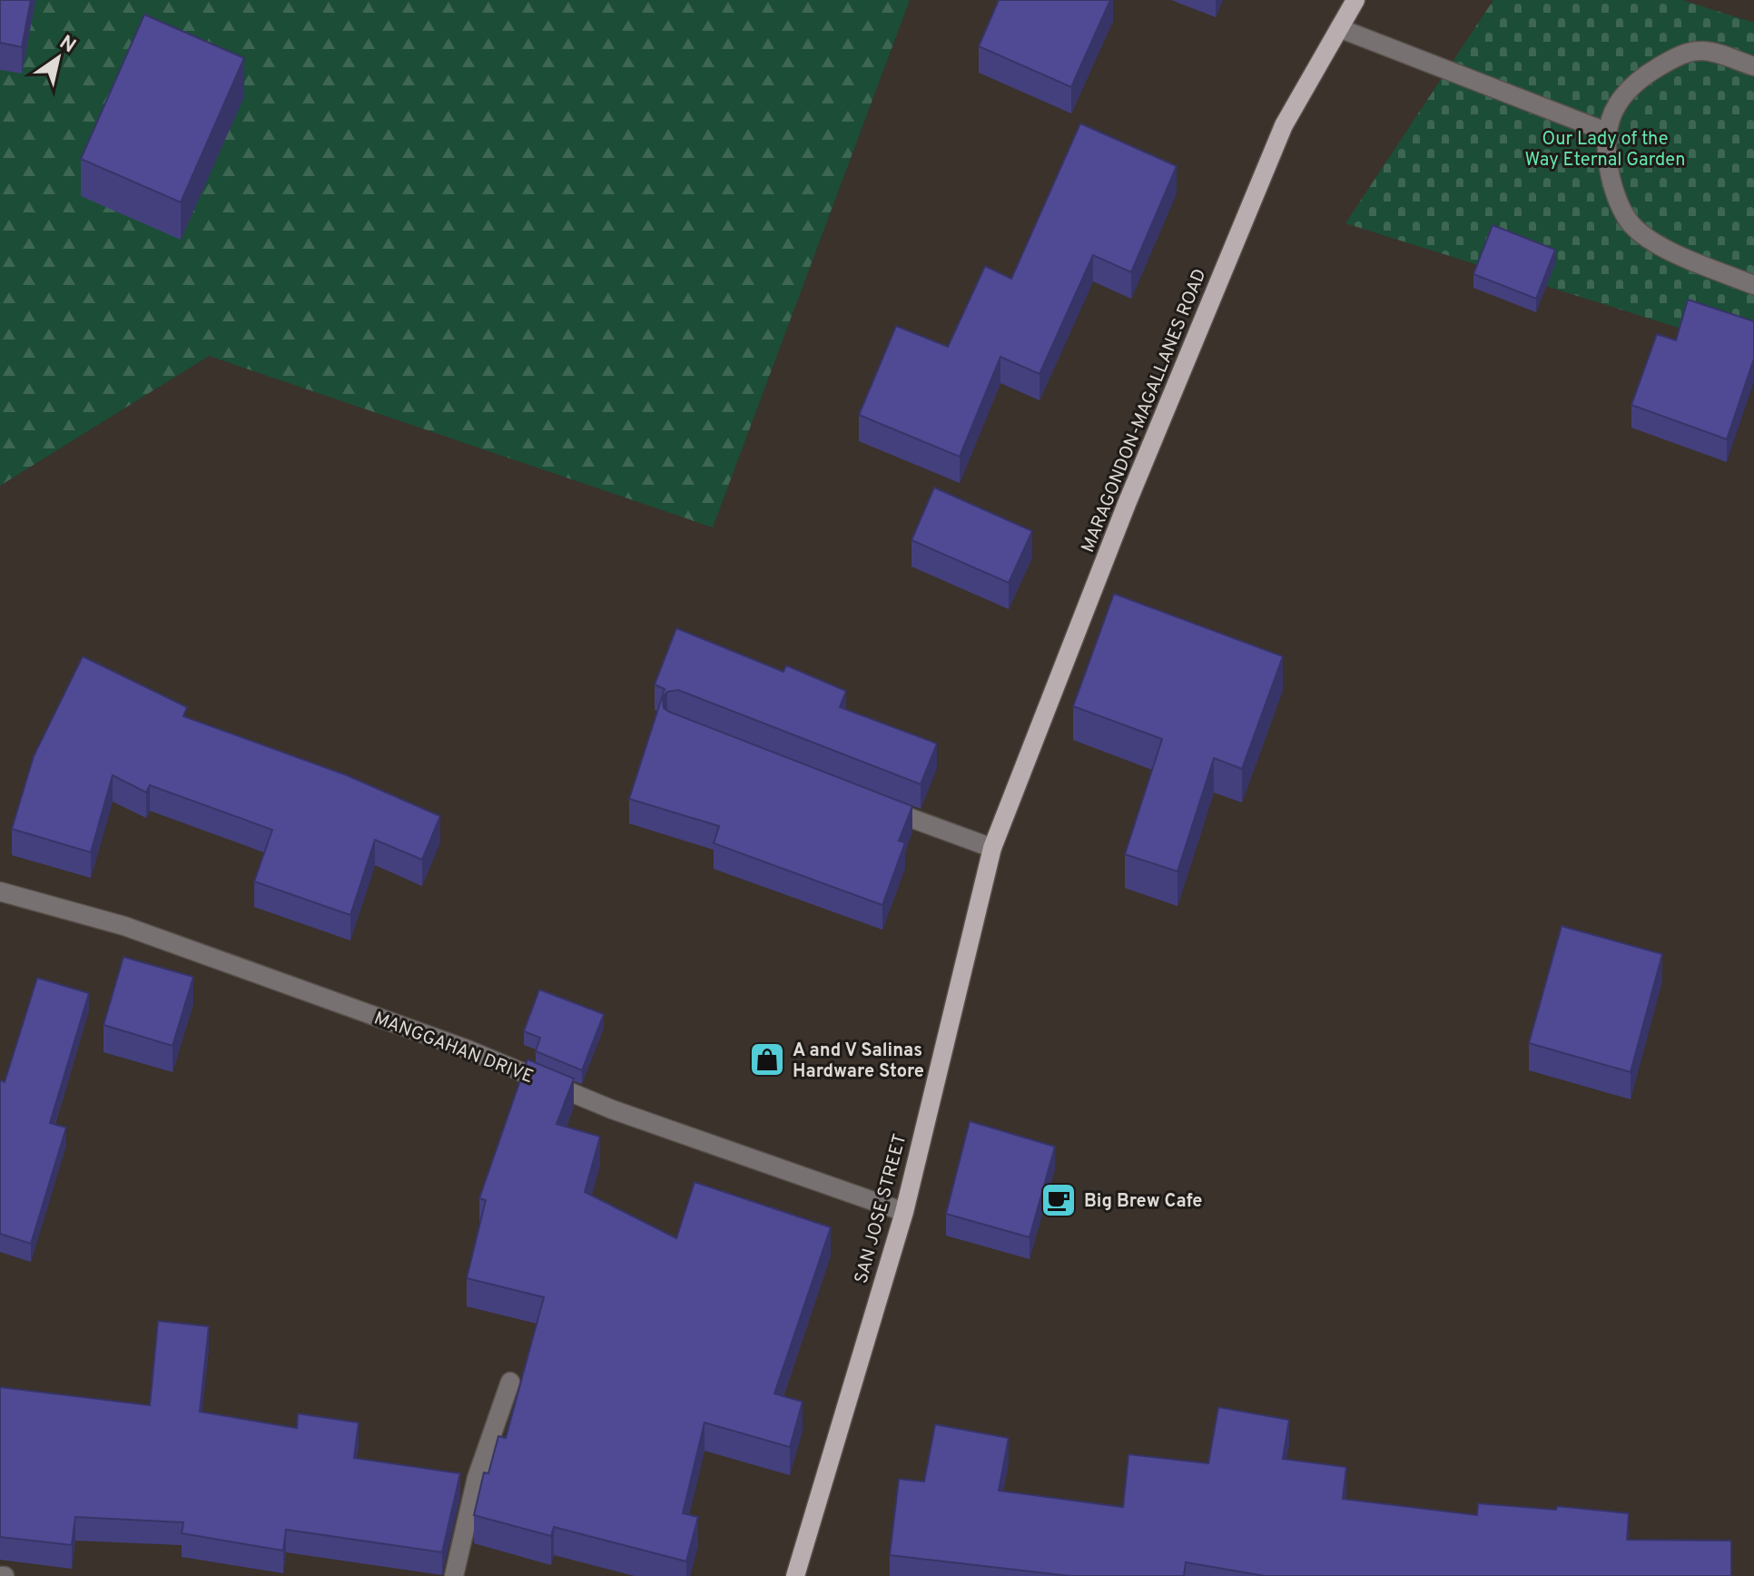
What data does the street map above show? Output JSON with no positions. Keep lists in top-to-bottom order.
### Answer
{
  "streets": {
    "main road": ["MARAGONDON-MAGALLANES ROAD", "SAN JOSE STREET"],
    "street": ["MANGGAHAN DRIVE"]
  },
  "crossings": [
    ["MARAGONDON-MAGALLANES ROAD", "SAN JOSE STREET"],
    ["MANGGAHAN DRIVE", "SAN JOSE STREET"]
  ],
  "parks": ["Our Lady of the Way Eternal Garden"],
  "places": {
    "shop": ["A and V Salinas Hardware Store"],
    "cafe": ["Big Brew Cafe"]
  },
  "north": "top right"
}
